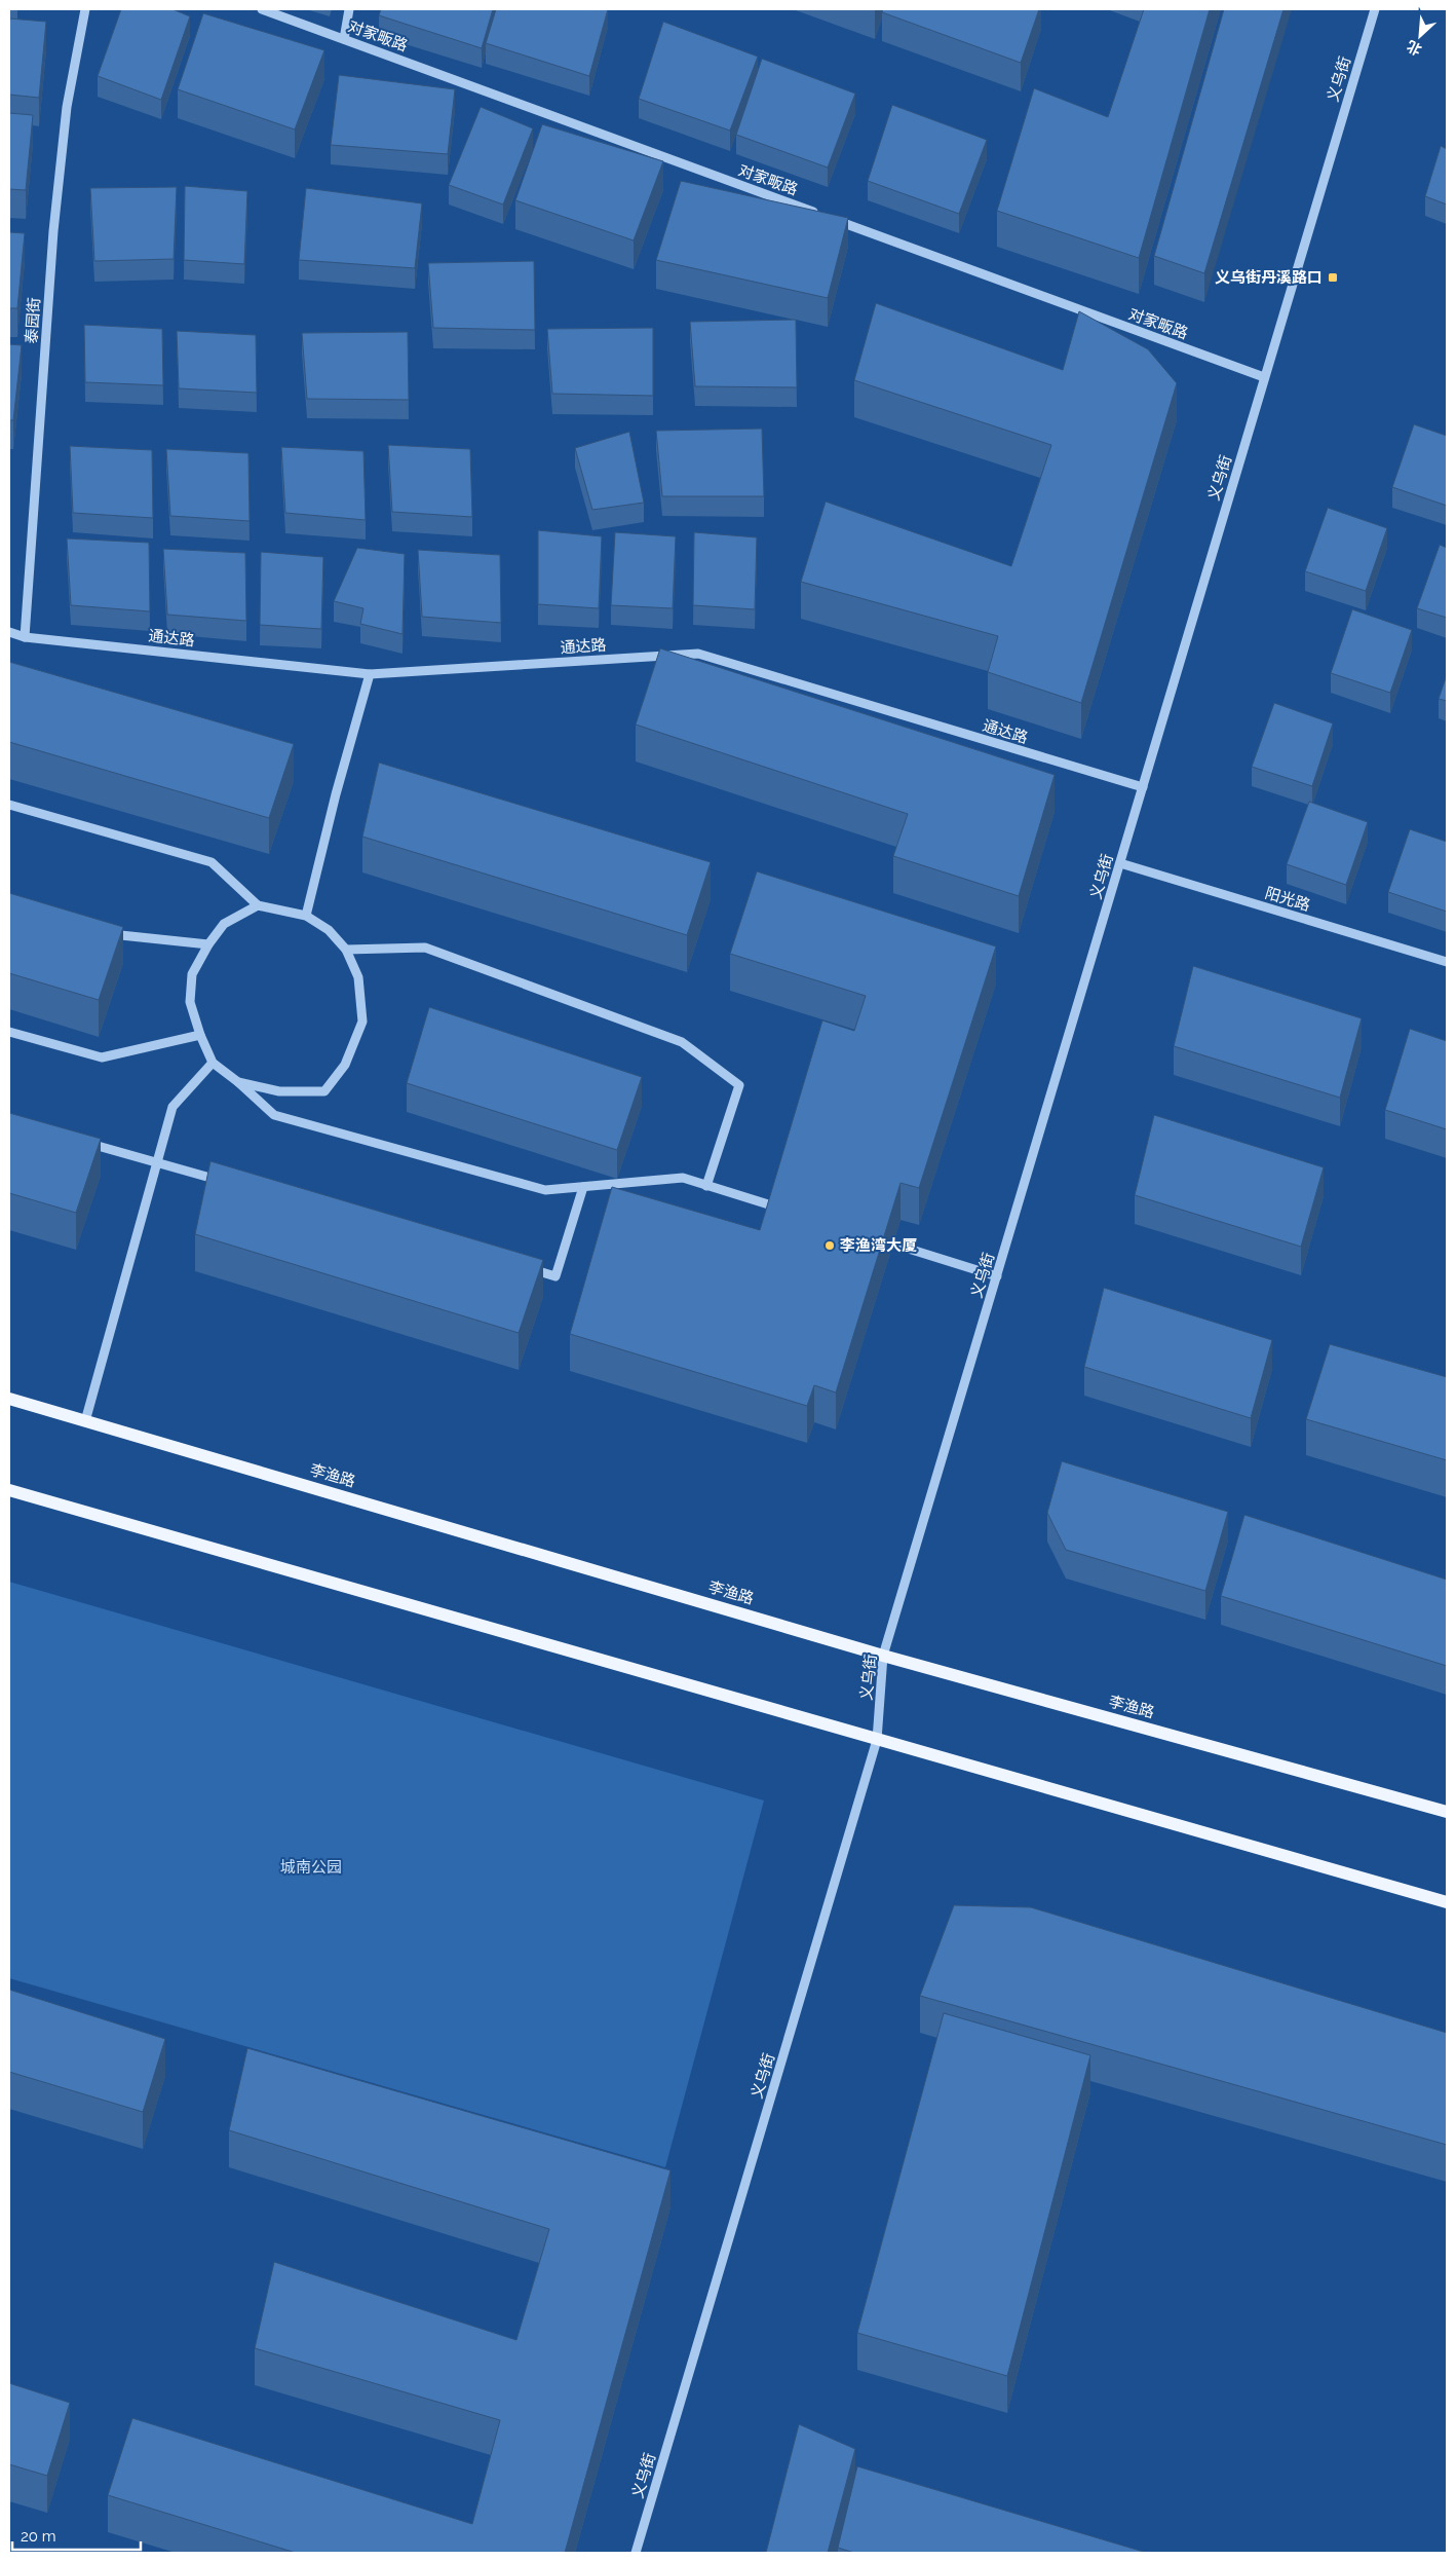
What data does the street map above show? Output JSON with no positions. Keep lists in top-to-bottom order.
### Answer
{
  "streets": {
    "main road": ["李渔路"],
    "street": [
      "对家畈路",
      "义乌街",
      "泰园街",
      "通达路",
      "阳光路"
    ]
  },
  "crossings": [
    ["对家畈路", "义乌街"],
    ["义乌街", "通达路"],
    ["义乌街", "阳光路"],
    ["义乌街", "李渔路"],
    ["泰园街", "通达路"]
  ],
  "parks": ["城南公园"],
  "places": {
    "transit": ["义乌街丹溪路口"],
    "other": ["李渔湾大厦"]
  },
  "scale_bar": "20 m",
  "north": "bottom left"
}
